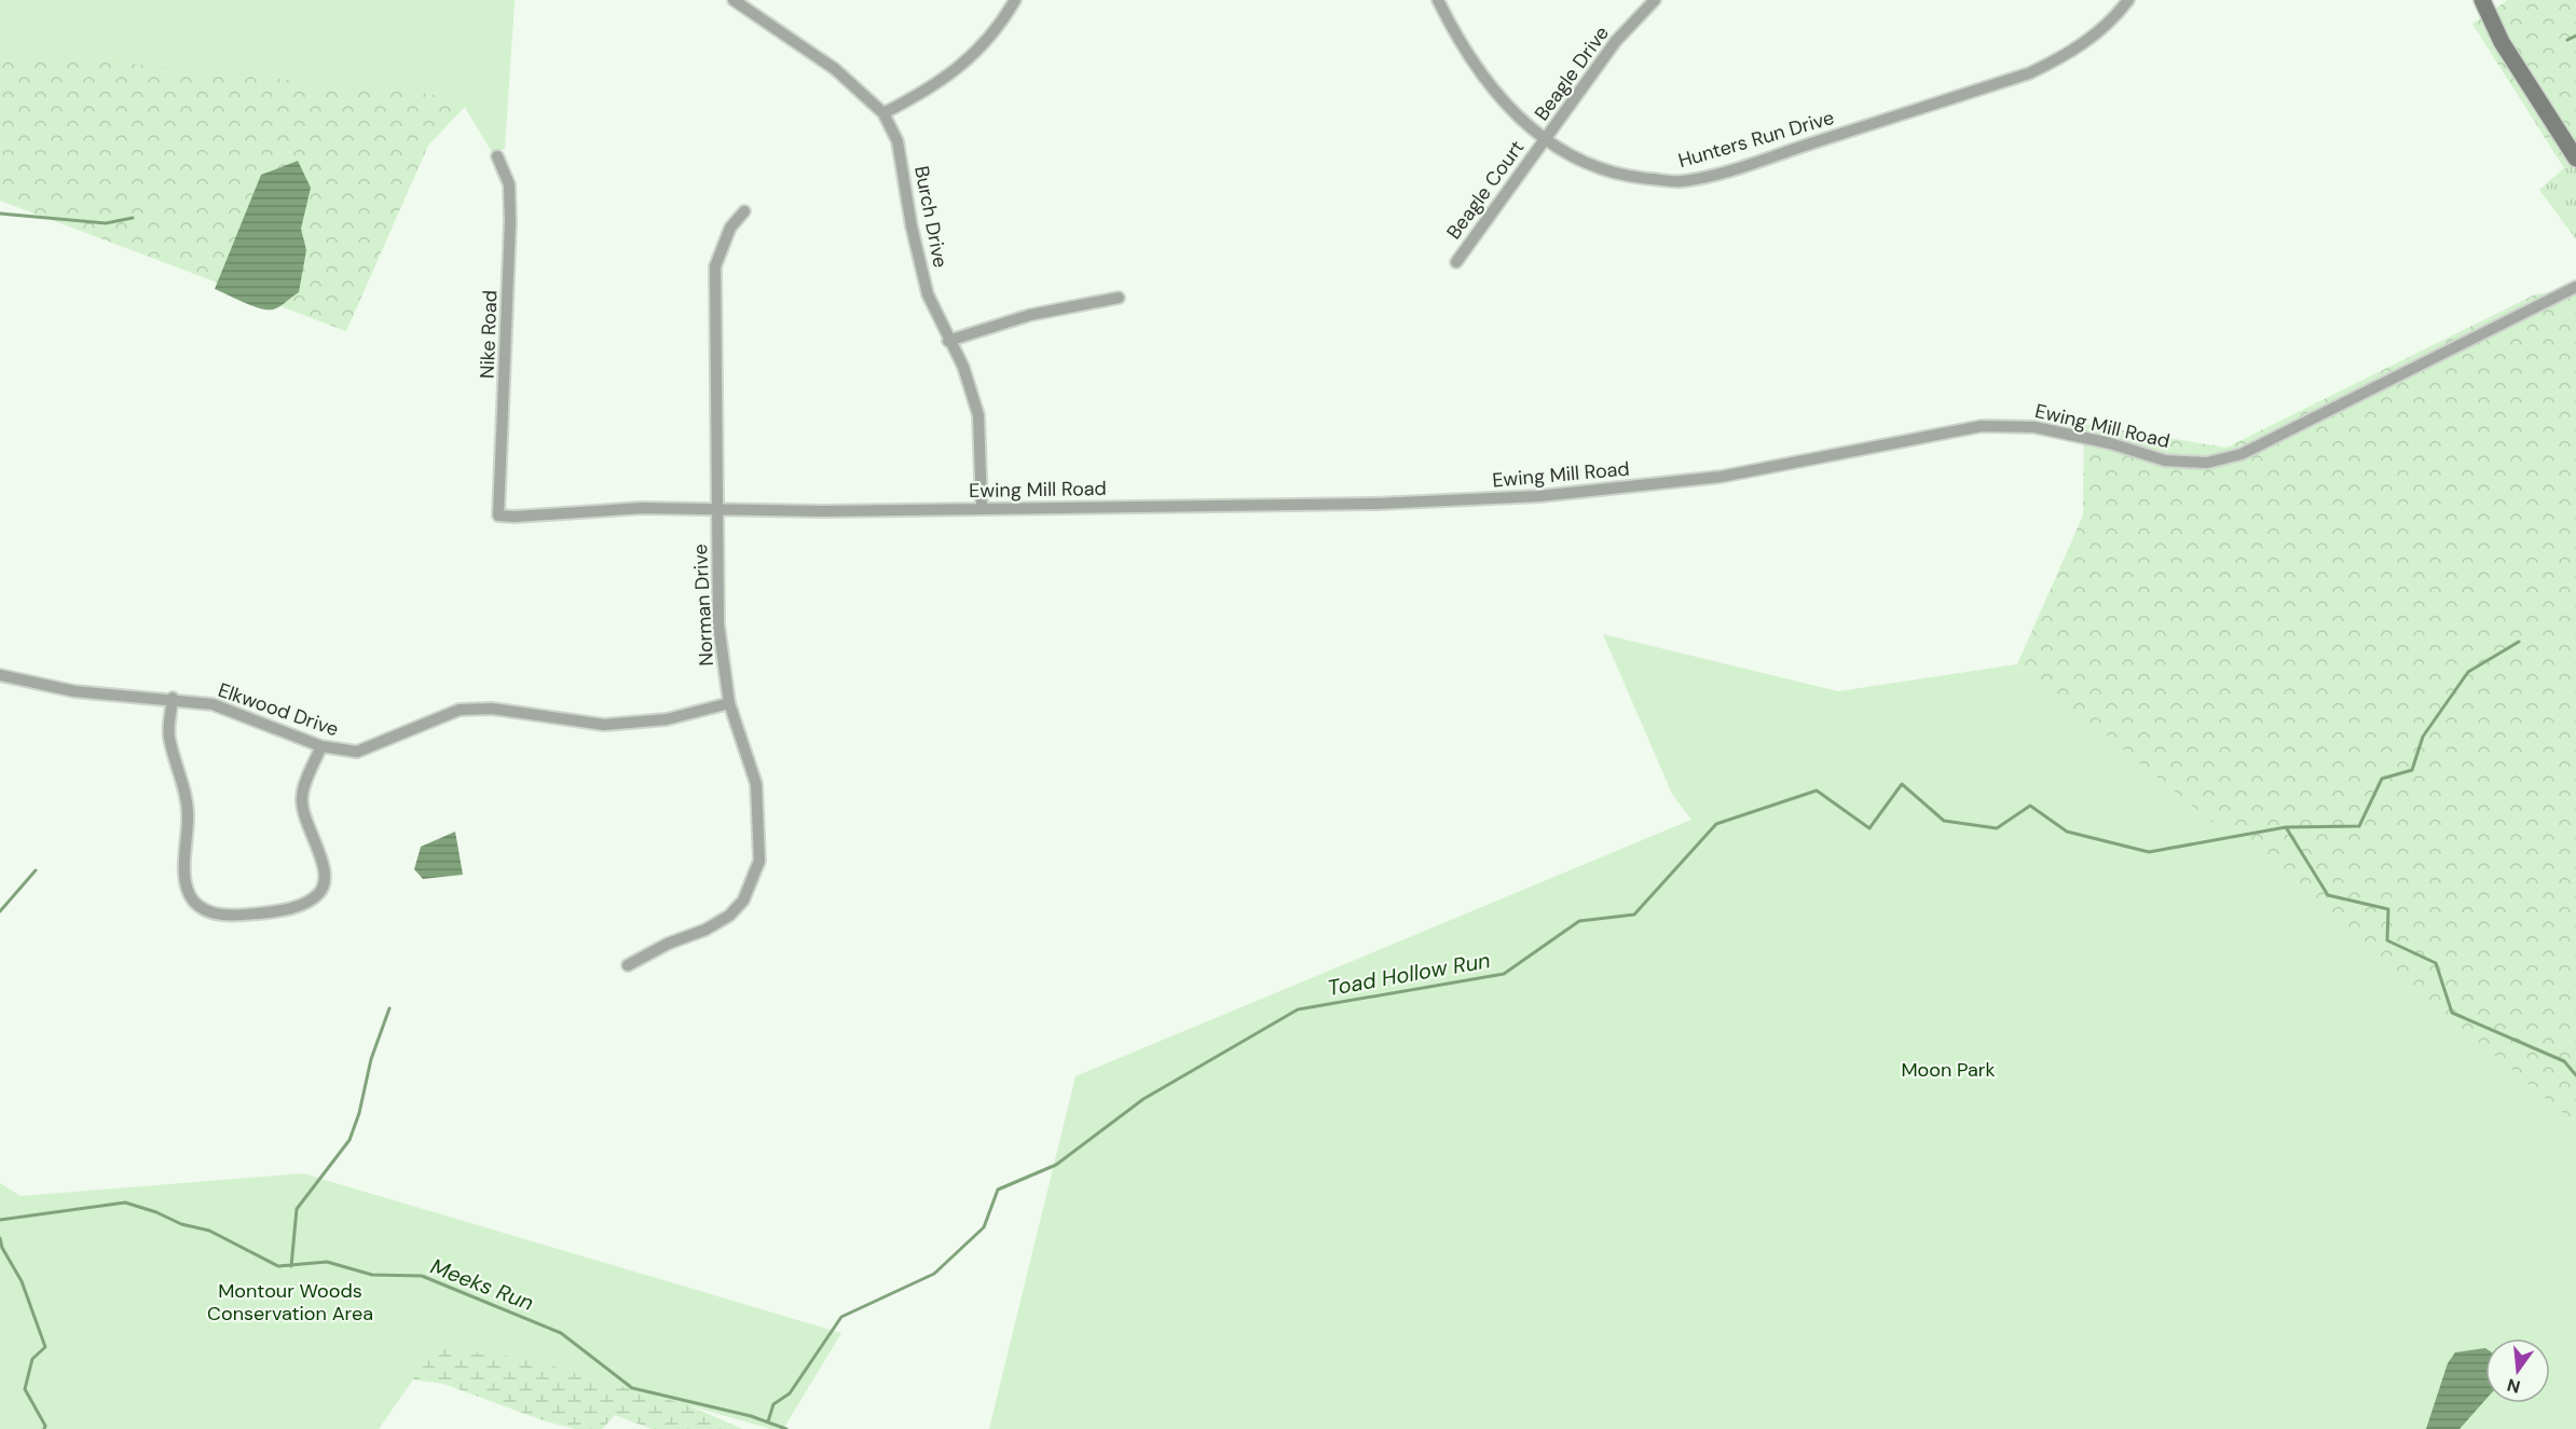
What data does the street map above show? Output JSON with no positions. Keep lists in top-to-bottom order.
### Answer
{
  "streets": {
    "street": [
      "Beagle Drive",
      "Hunters Run Drive",
      "Beagle Court",
      "Burch Drive",
      "Nike Road",
      "Ewing Mill Road",
      "Norman Drive",
      "Elkwood Drive"
    ]
  },
  "crossings": [
    ["Beagle Drive", "Hunters Run Drive"],
    ["Beagle Drive", "Beagle Court"],
    ["Hunters Run Drive", "Beagle Court"],
    ["Burch Drive", "Ewing Mill Road"],
    ["Nike Road", "Ewing Mill Road"],
    ["Ewing Mill Road", "Norman Drive"],
    ["Norman Drive", "Elkwood Drive"]
  ],
  "water": ["Toad Hollow Run", "Meeks Run"],
  "parks": ["Moon Park", "Montour Woods Conservation Area"],
  "north": "bottom"
}
